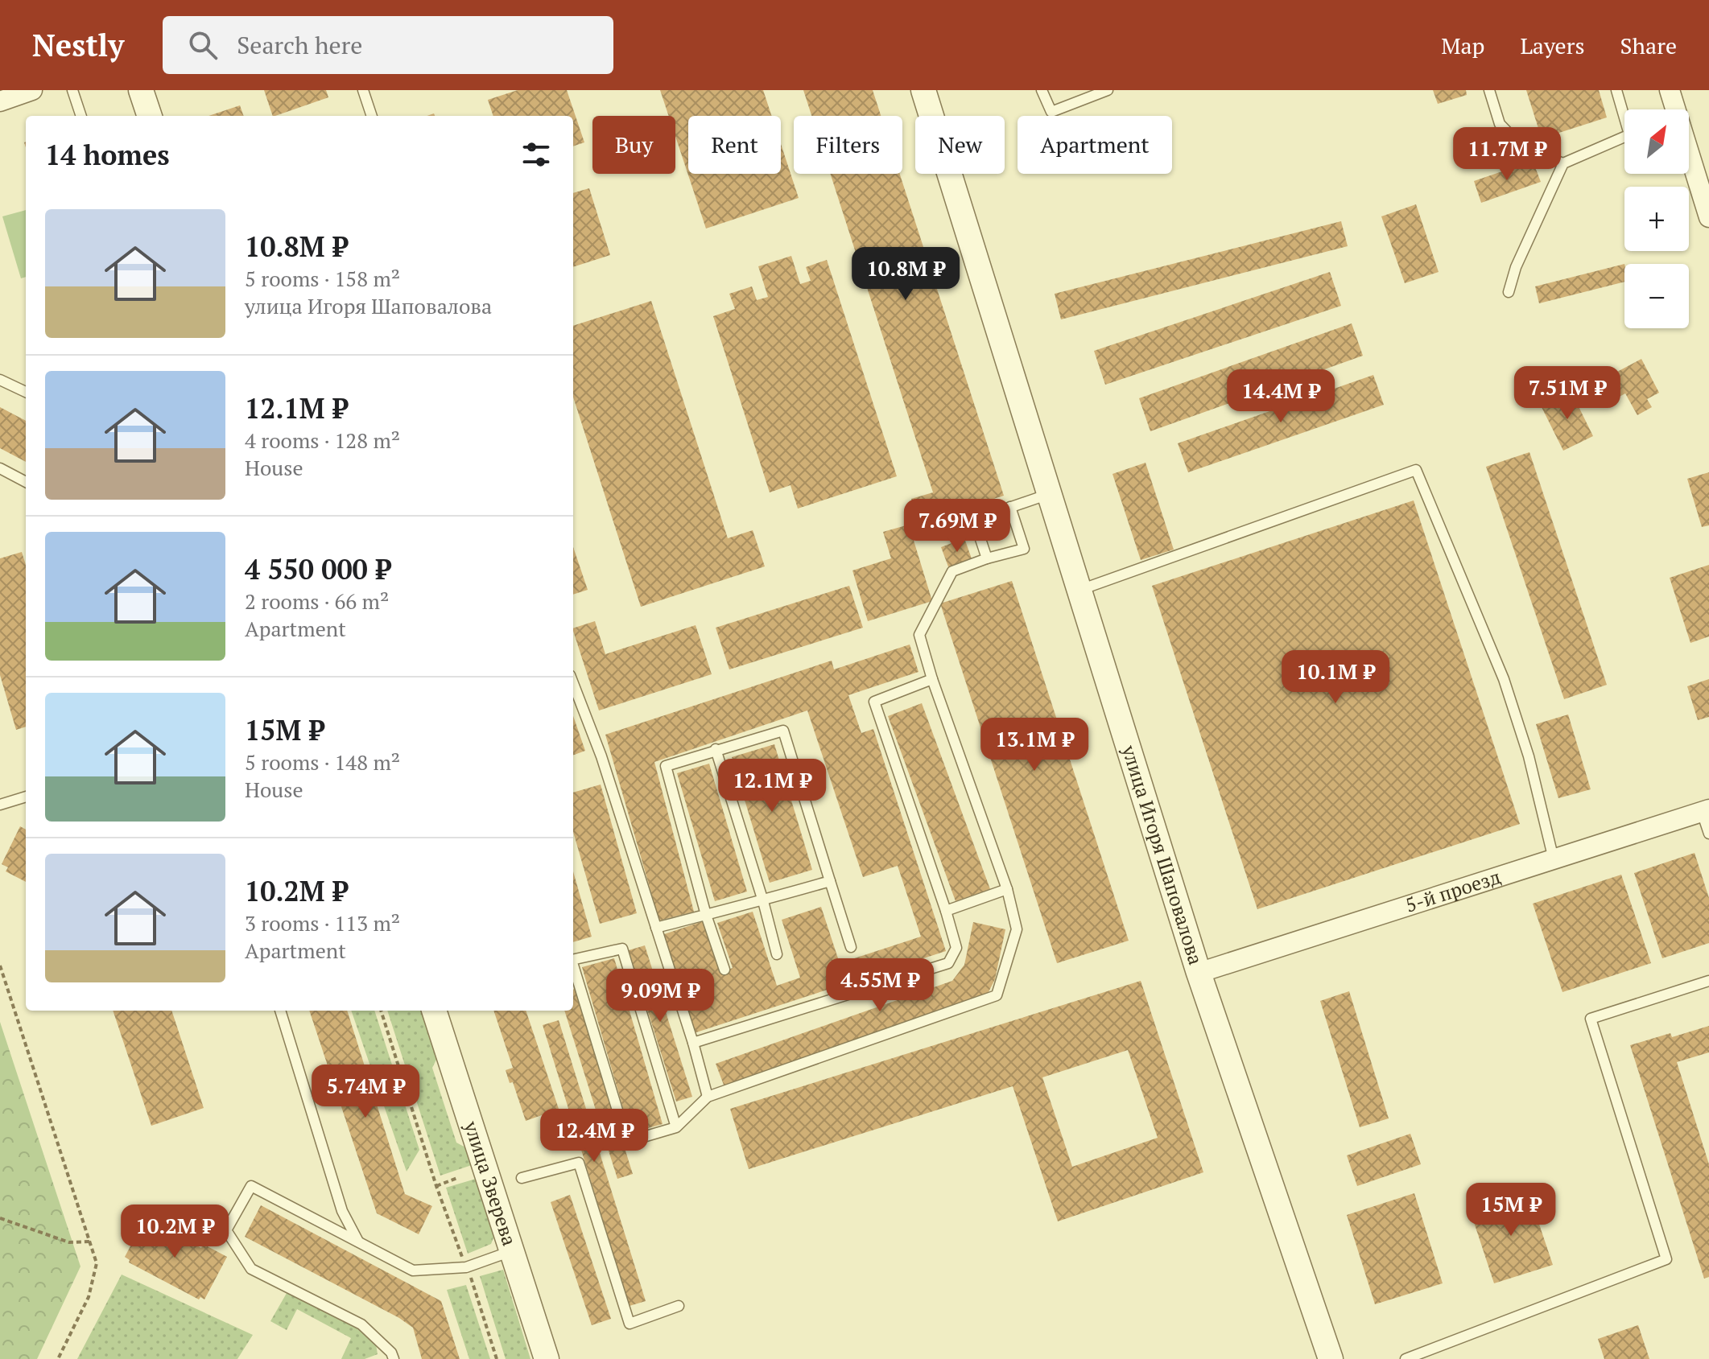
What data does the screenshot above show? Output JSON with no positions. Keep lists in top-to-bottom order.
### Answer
{
  "streets": {
    "street": ["улица Игоря Шаповалова", "5-й проезд", "улица Зверева"]
  },
  "crossings": [
    ["улица Игоря Шаповалова", "5-й проезд"]
  ],
  "north": "top right",
  "page": {
    "header": "Nestly",
    "search": "Search here",
    "nav": ["Map", "Layers", "Share"],
    "map_buttons": ["+", "−"],
    "chip": [
      "Buy",
      "Rent",
      "Filters",
      "New",
      "Apartment"
    ],
    "heading": "14 homes",
    "price": [
      "11.7M ₽",
      "10.8M ₽",
      "7.51M ₽",
      "14.4M ₽",
      "7.69M ₽",
      "10.1M ₽",
      "13.1M ₽",
      "12.1M ₽",
      "4.55M ₽",
      "9.09M ₽",
      "5.74M ₽",
      "12.4M ₽",
      "15M ₽",
      "10.2M ₽"
    ],
    "list": [
      {
        "name": "10.8M ₽",
        "note": "5 rooms · 158 m² · улица Игоря Шаповалова"
      },
      {
        "name": "12.1M ₽",
        "note": "4 rooms · 128 m² · House"
      },
      {
        "name": "4 550 000 ₽",
        "note": "2 rooms · 66 m² · Apartment"
      },
      {
        "name": "15M ₽",
        "note": "5 rooms · 148 m² · House"
      },
      {
        "name": "10.2M ₽",
        "note": "3 rooms · 113 m² · Apartment"
      }
    ]
  }
}
